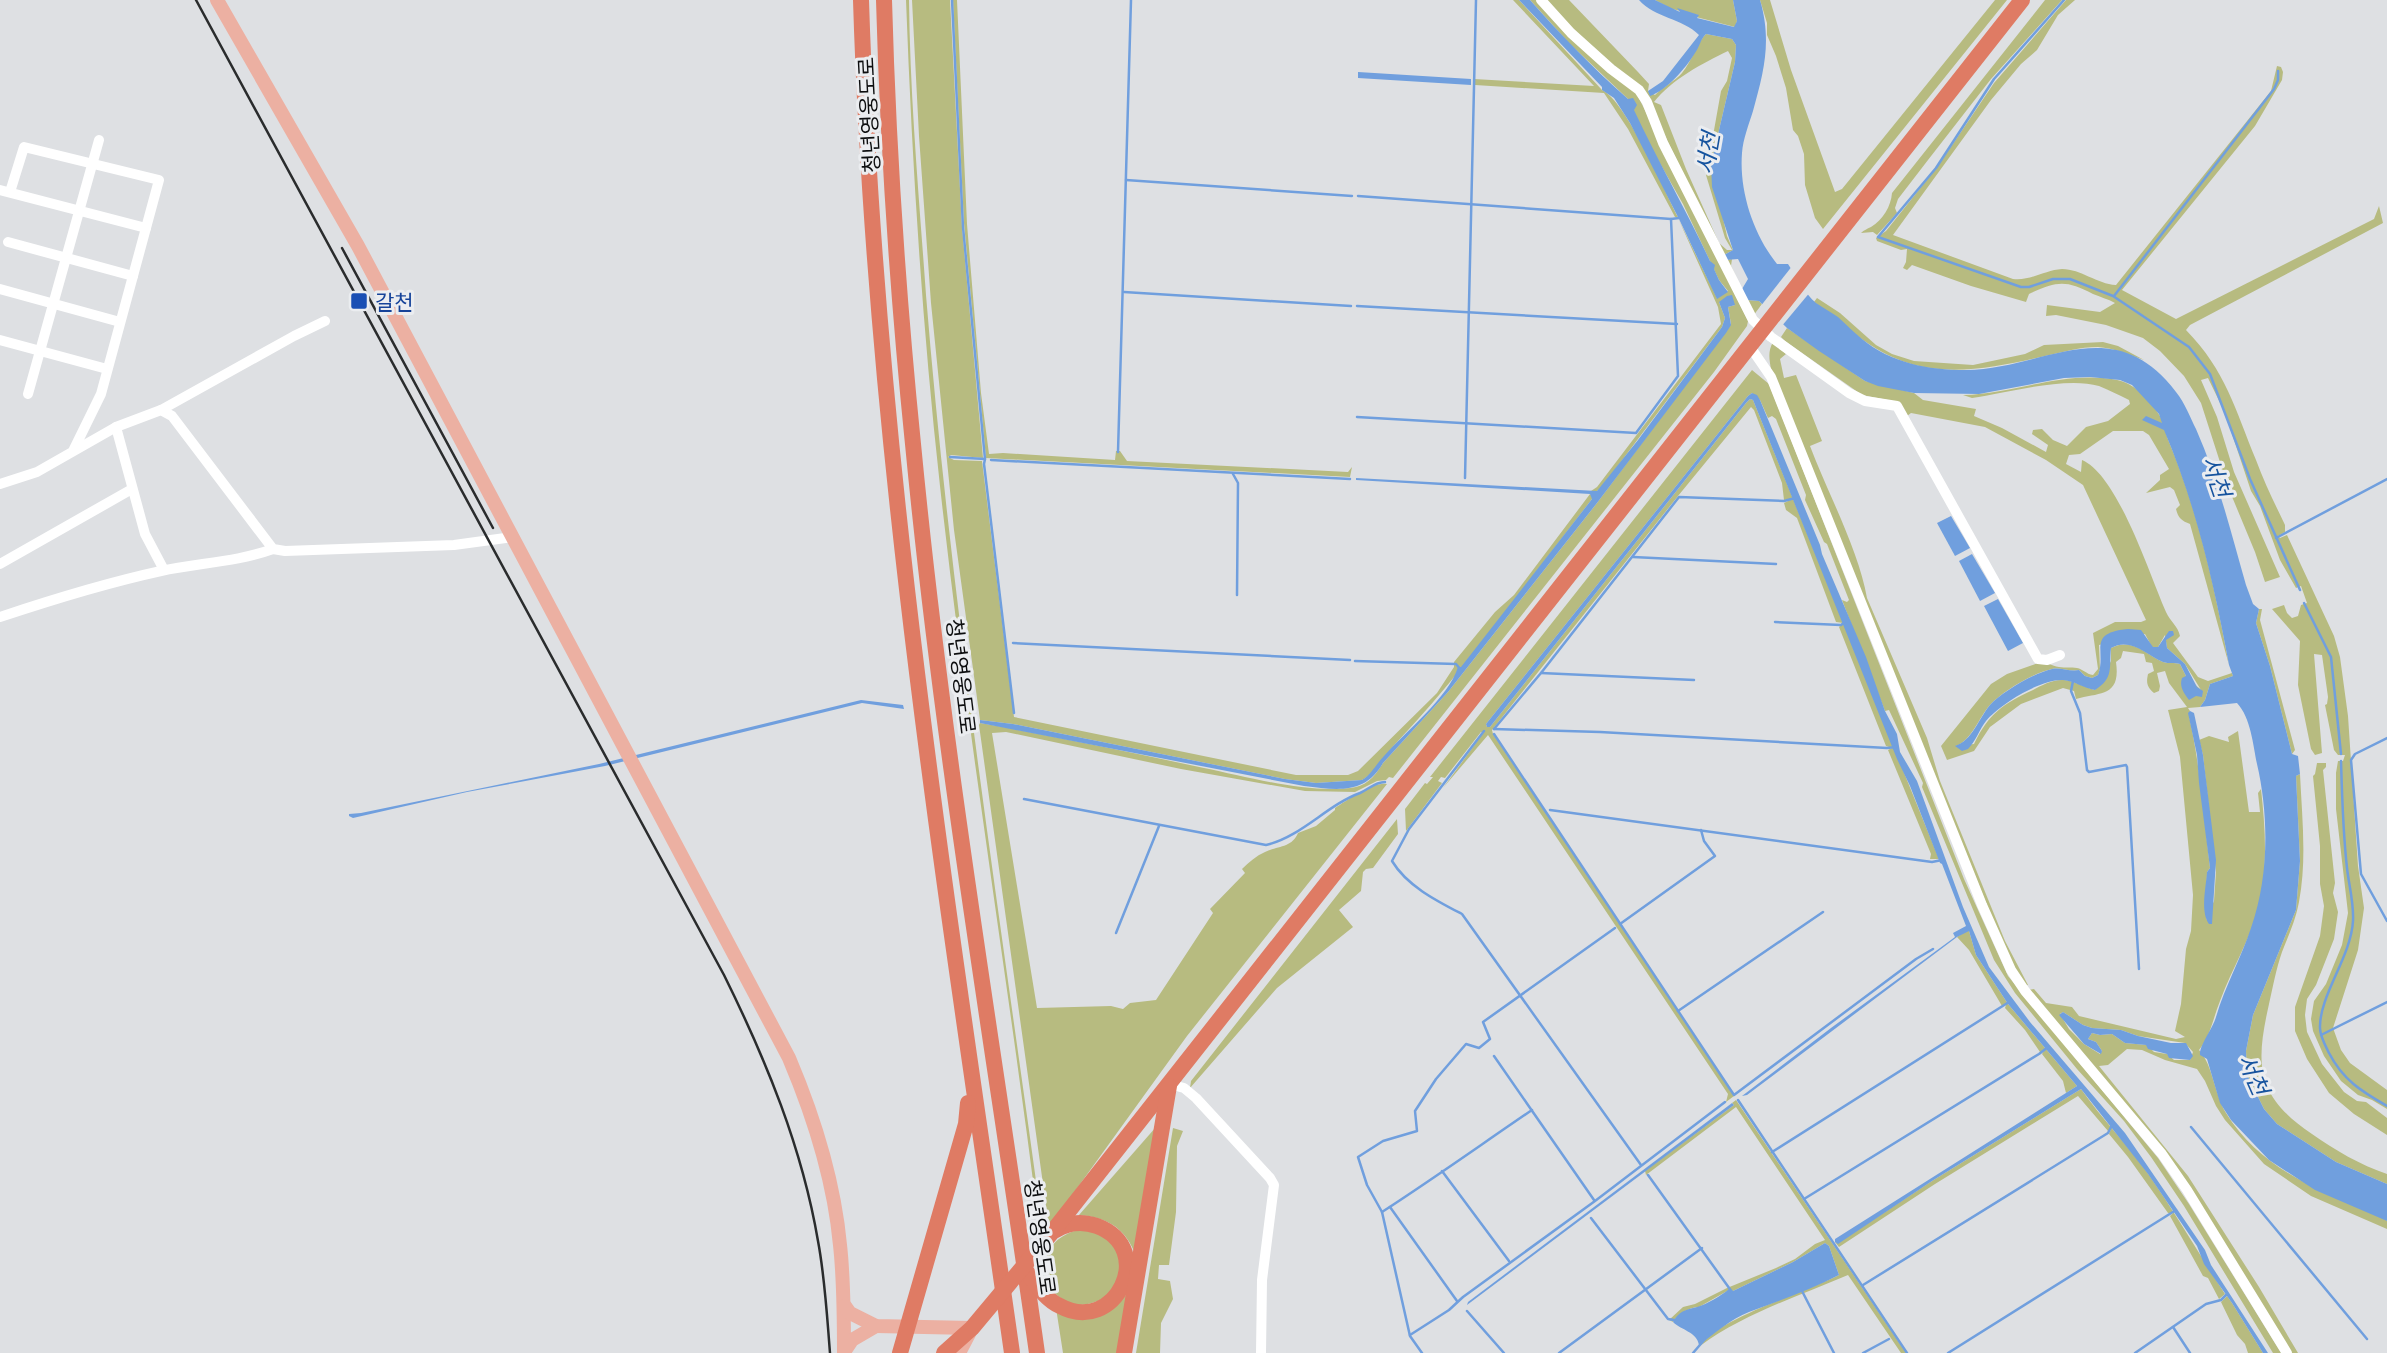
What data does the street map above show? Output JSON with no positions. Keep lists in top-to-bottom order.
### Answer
{
  "streets": {
    "highway": ["청년영웅도로"]
  },
  "water": ["서천"],
  "places": {
    "transit": ["갈천"]
  }
}
